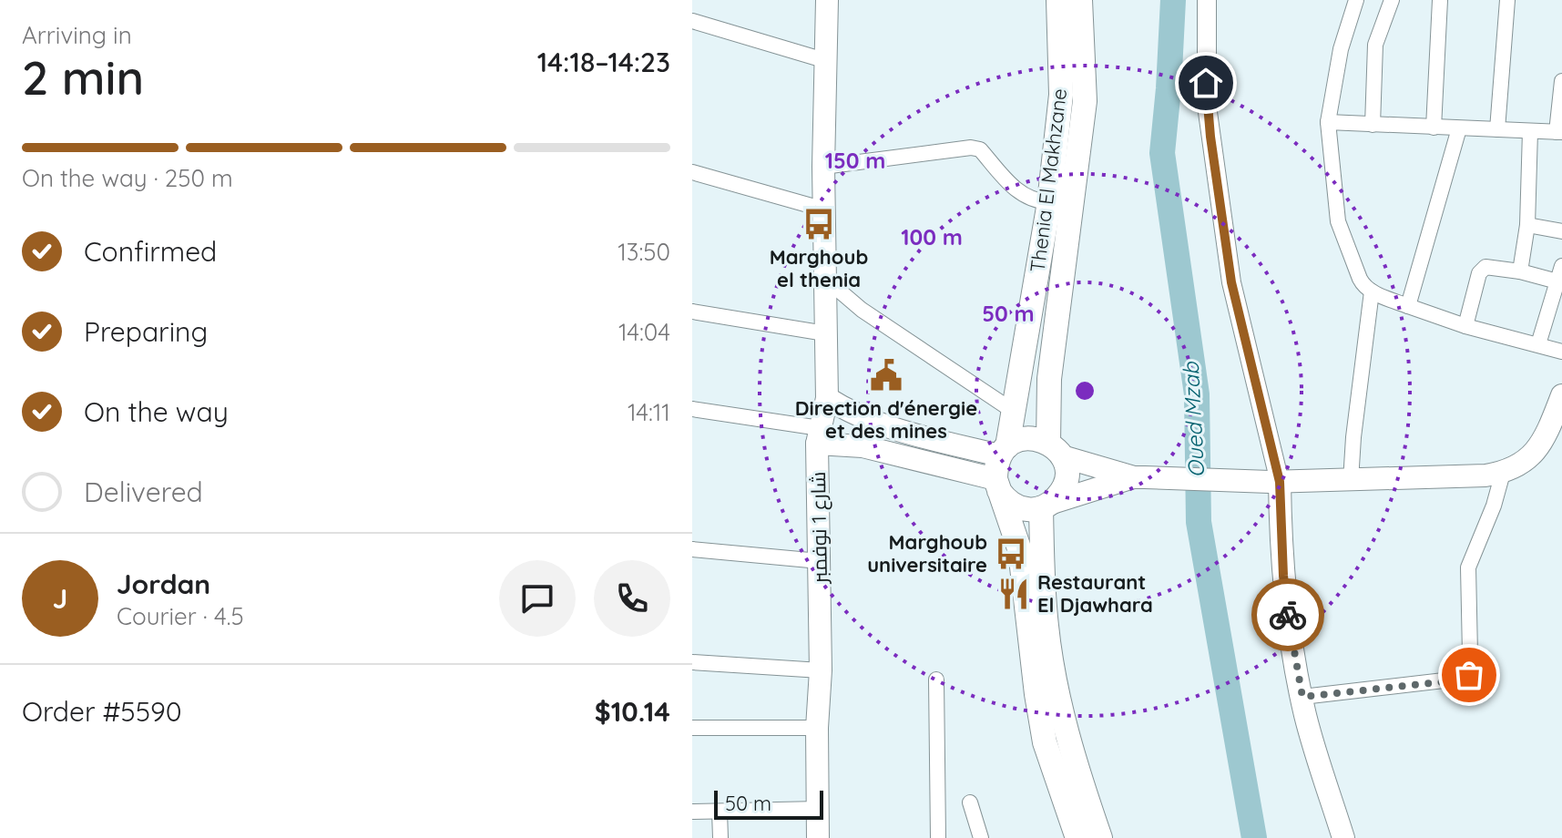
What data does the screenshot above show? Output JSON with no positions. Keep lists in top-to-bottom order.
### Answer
{
  "streets": {
    "main road": ["Thenia El Makhzane", "شارع 1 نوفمبر"]
  },
  "water": ["Oued Mzab"],
  "places": {
    "bus stop": ["Marghoub el thenia", "Marghoub universitaire"],
    "public building": ["Direction d'énergie et des mines"],
    "restaurant": ["Restaurant El Djawhara"]
  },
  "scale_bar": "50 m",
  "page": {
    "heading": ["2 min", "Arriving in", "14:18–14:23"],
    "panel": [
      "Jordan",
      "Courier · 4.5",
      "Order #5590",
      "$10.14"
    ],
    "bar": "On the way · 250 m",
    "list": [
      ["Confirmed", "13:50"],
      ["Preparing", "14:04"],
      ["On the way", "14:11"],
      "Delivered"
    ],
    "round": "J",
    "scale": "50 m"
  },
  "rings": ["150 m", "100 m", "50 m"]
}
